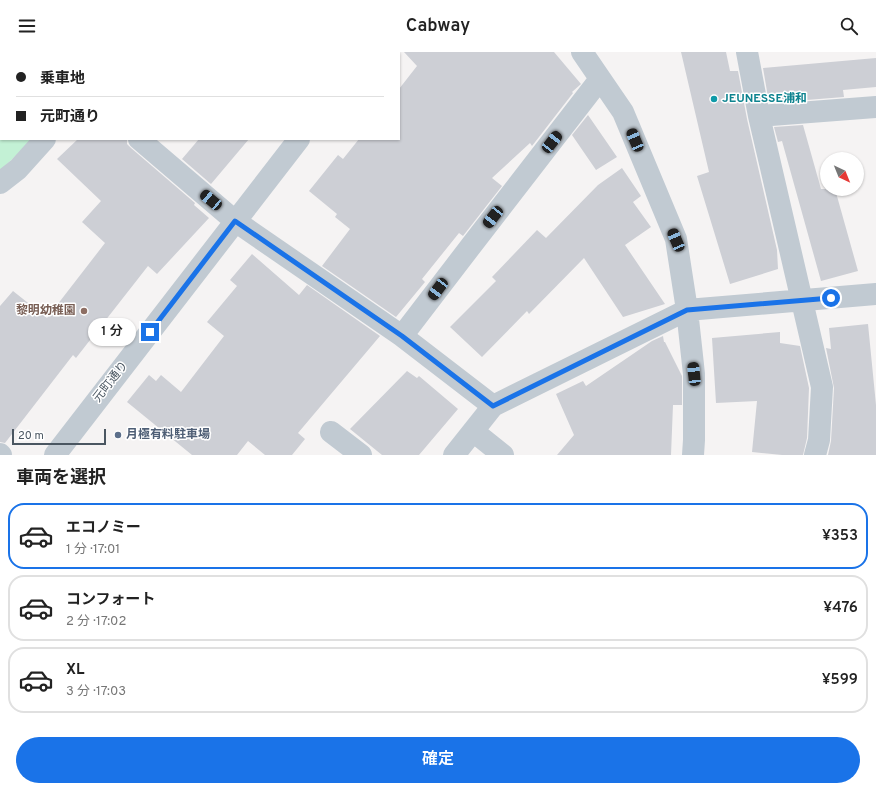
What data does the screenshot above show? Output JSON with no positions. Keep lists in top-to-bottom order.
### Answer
{
  "streets": {
    "street": ["元町通り"]
  },
  "places": ["JEUNESSE浦和", "黎明幼稚園", "月極有料駐車場"],
  "scale_bar": "20 m",
  "north": "bottom right",
  "page": {
    "header": "Cabway",
    "banner": ["乗車地", "元町通り"],
    "bubble": "1 分",
    "scale": "20 m",
    "heading": "車両を選択",
    "list": [
      {
        "name": "エコノミー",
        "note": "1 分 · 17:01",
        "value": "¥353"
      },
      {
        "name": "コンフォート",
        "note": "2 分 · 17:02",
        "value": "¥476"
      },
      {
        "name": "XL",
        "note": "3 分 · 17:03",
        "value": "¥599"
      }
    ],
    "buttons": "確定"
  }
}
